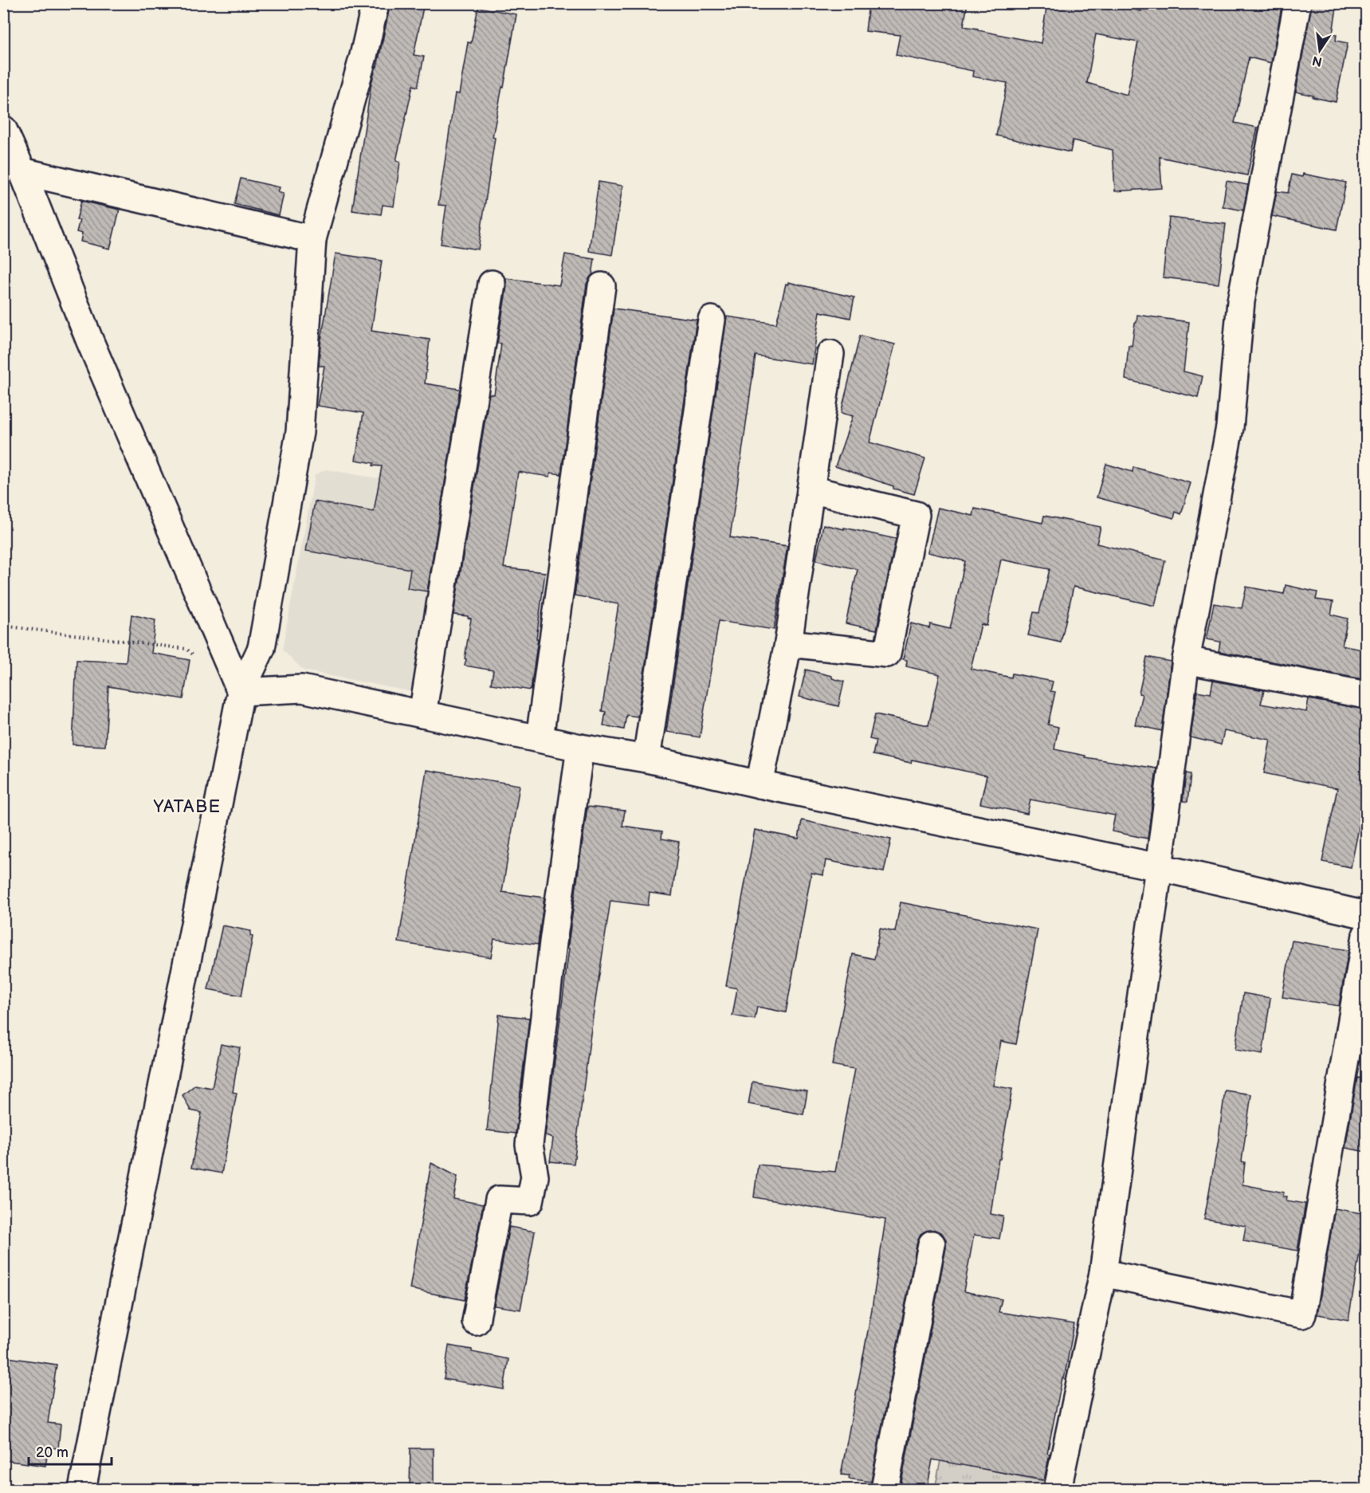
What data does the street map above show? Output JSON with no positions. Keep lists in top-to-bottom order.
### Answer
{
  "districts": ["YATABE"],
  "scale_bar": "20 m",
  "north": "bottom"
}
